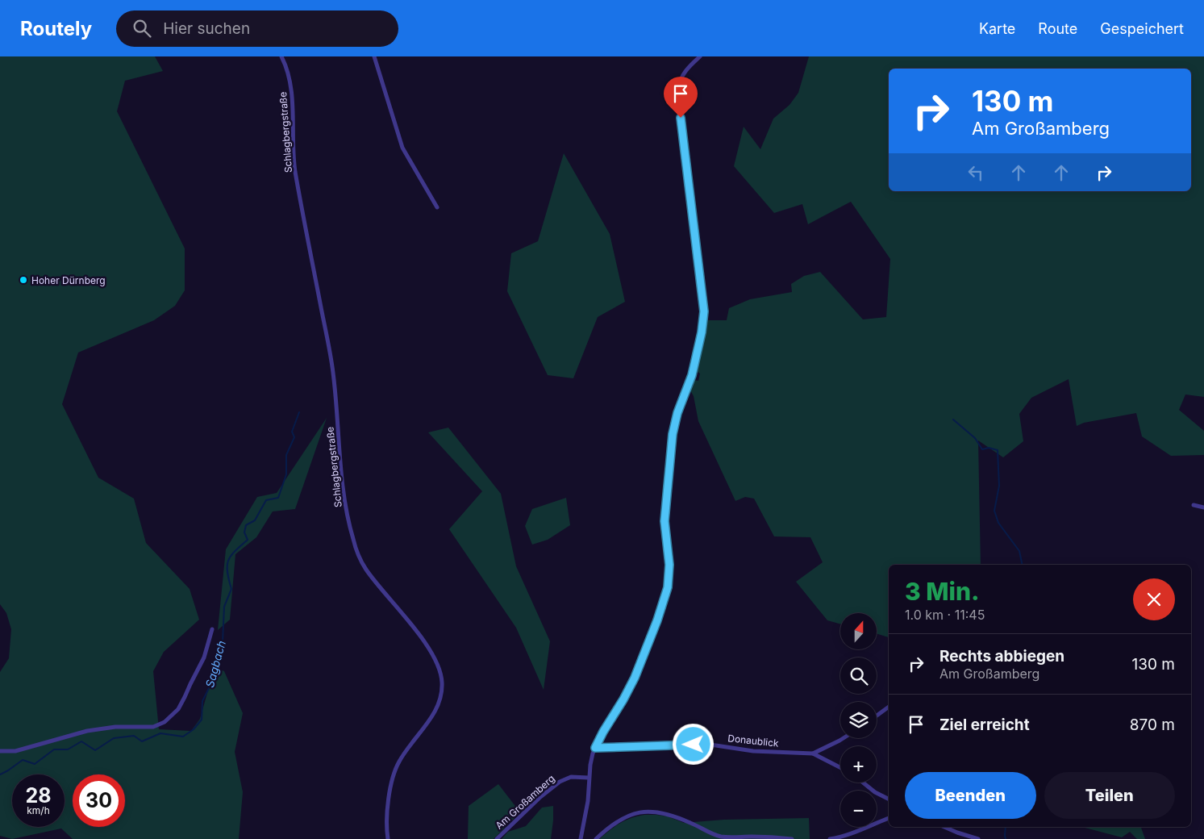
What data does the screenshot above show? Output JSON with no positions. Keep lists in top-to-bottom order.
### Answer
{
  "streets": {
    "street": ["Schlagbergstraße", "Donaublick", "Am Großamberg"]
  },
  "water": ["Sagbach"],
  "places": ["Hoher Dürnberg"],
  "north": "top",
  "page": {
    "header": "Routely",
    "search": "Hier suchen",
    "nav": ["Karte", "Route", "Gespeichert"],
    "turn": ["130 m", "Am Großamberg"],
    "heading": ["3 Min.", "1.0 km · 11:45"],
    "map_buttons": ["+", "−"],
    "list": [
      {
        "name": "Rechts abbiegen",
        "note": "Am Großamberg",
        "value": "130 m"
      },
      {
        "name": "Ziel erreicht",
        "value": "870 m"
      }
    ],
    "buttons": ["Beenden", "Teilen"],
    "speed": "28 km/h",
    "limit": "30"
  }
}
